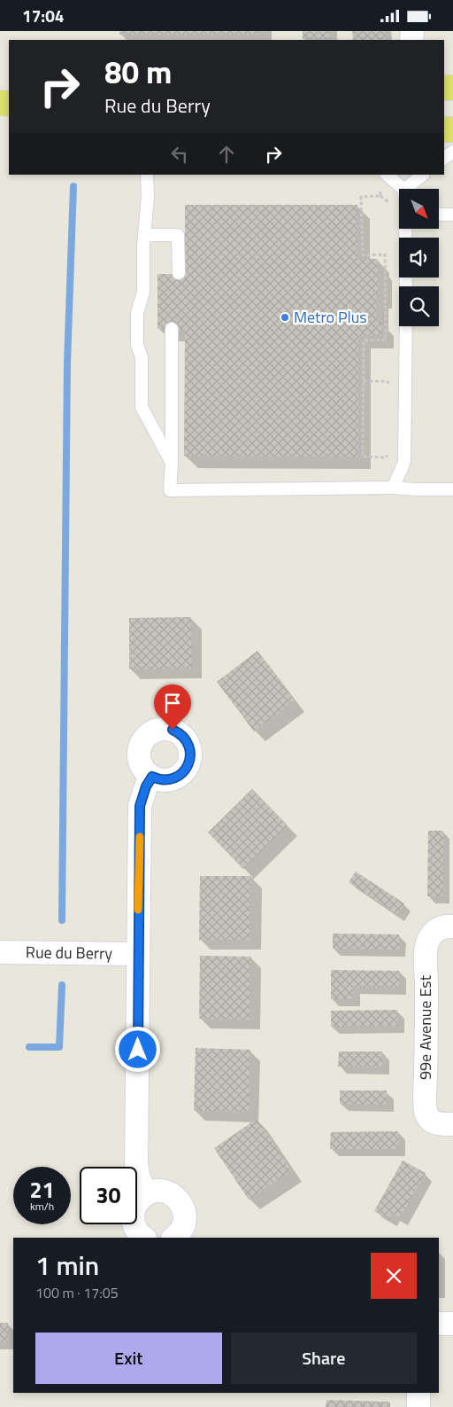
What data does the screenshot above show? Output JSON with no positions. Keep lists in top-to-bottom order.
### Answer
{
  "streets": {
    "street": ["Rue du Berry", "99e Avenue Est"]
  },
  "places": ["Metro Plus"],
  "north": "bottom right",
  "page": {
    "status": "17:04",
    "turn": ["80 m", "Rue du Berry"],
    "speed": "21 km/h",
    "limit": "30",
    "heading": ["1 min", "100 m · 17:05"],
    "buttons": ["Exit", "Share"]
  }
}
